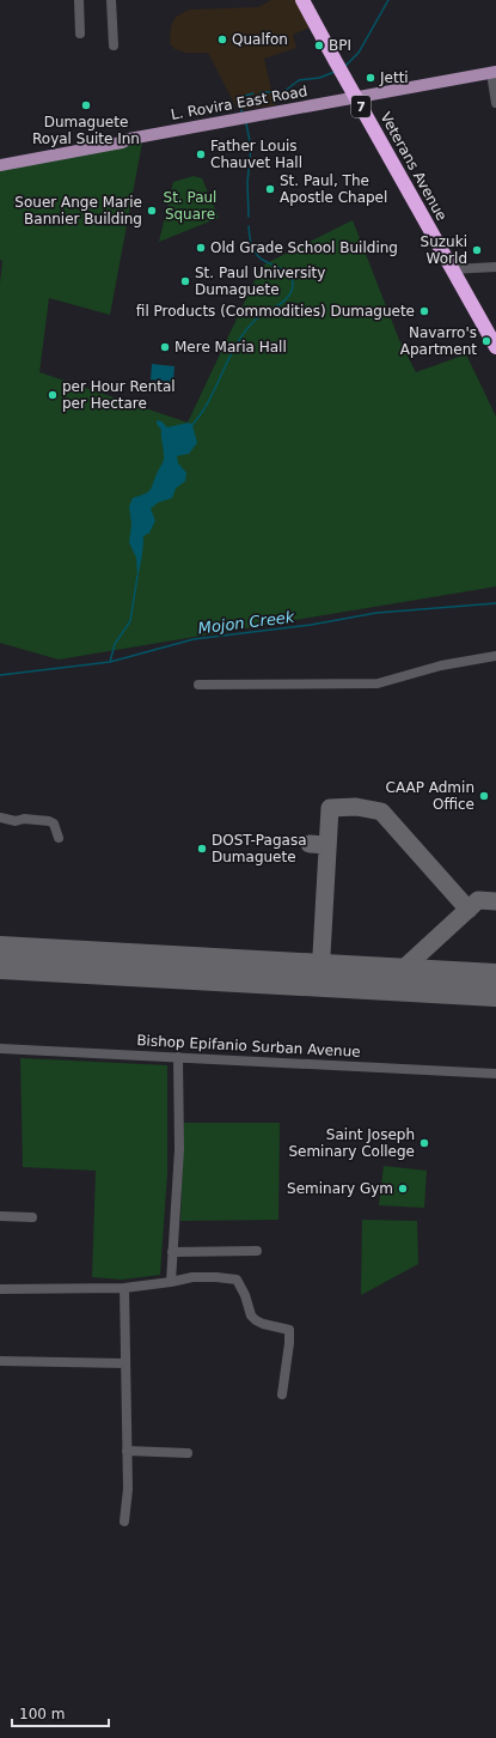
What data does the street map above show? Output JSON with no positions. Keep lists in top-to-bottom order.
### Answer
{
  "streets": {
    "highway": ["7", "Veterans Avenue"],
    "main road": ["L. Rovira East Road"],
    "street": ["Bishop Epifanio Surban Avenue"]
  },
  "crossings": [
    ["L. Rovira East Road", "Veterans Avenue"]
  ],
  "water": ["Mojon Creek"],
  "parks": ["St. Paul Square"],
  "places": [
    "Qualfon",
    "BPI",
    "Jetti",
    "Dumaguete Royal Suite Inn",
    "Father Louis Chauvet Hall",
    "St. Paul, The Apostle Chapel",
    "Souer Ange Marie Bannier Building",
    "Old Grade School Building",
    "Suzuki World",
    "St. Paul University Dumaguete",
    "fil Products (Commodities) Dumaguete",
    "Navarro's Apartment",
    "Mere Maria Hall",
    "per Hour Rental per Hectare",
    "CAAP Admin Office",
    "DOST-Pagasa Dumaguete",
    "Saint Joseph Seminary College",
    "Seminary Gym"
  ],
  "scale_bar": "100 m"
}
